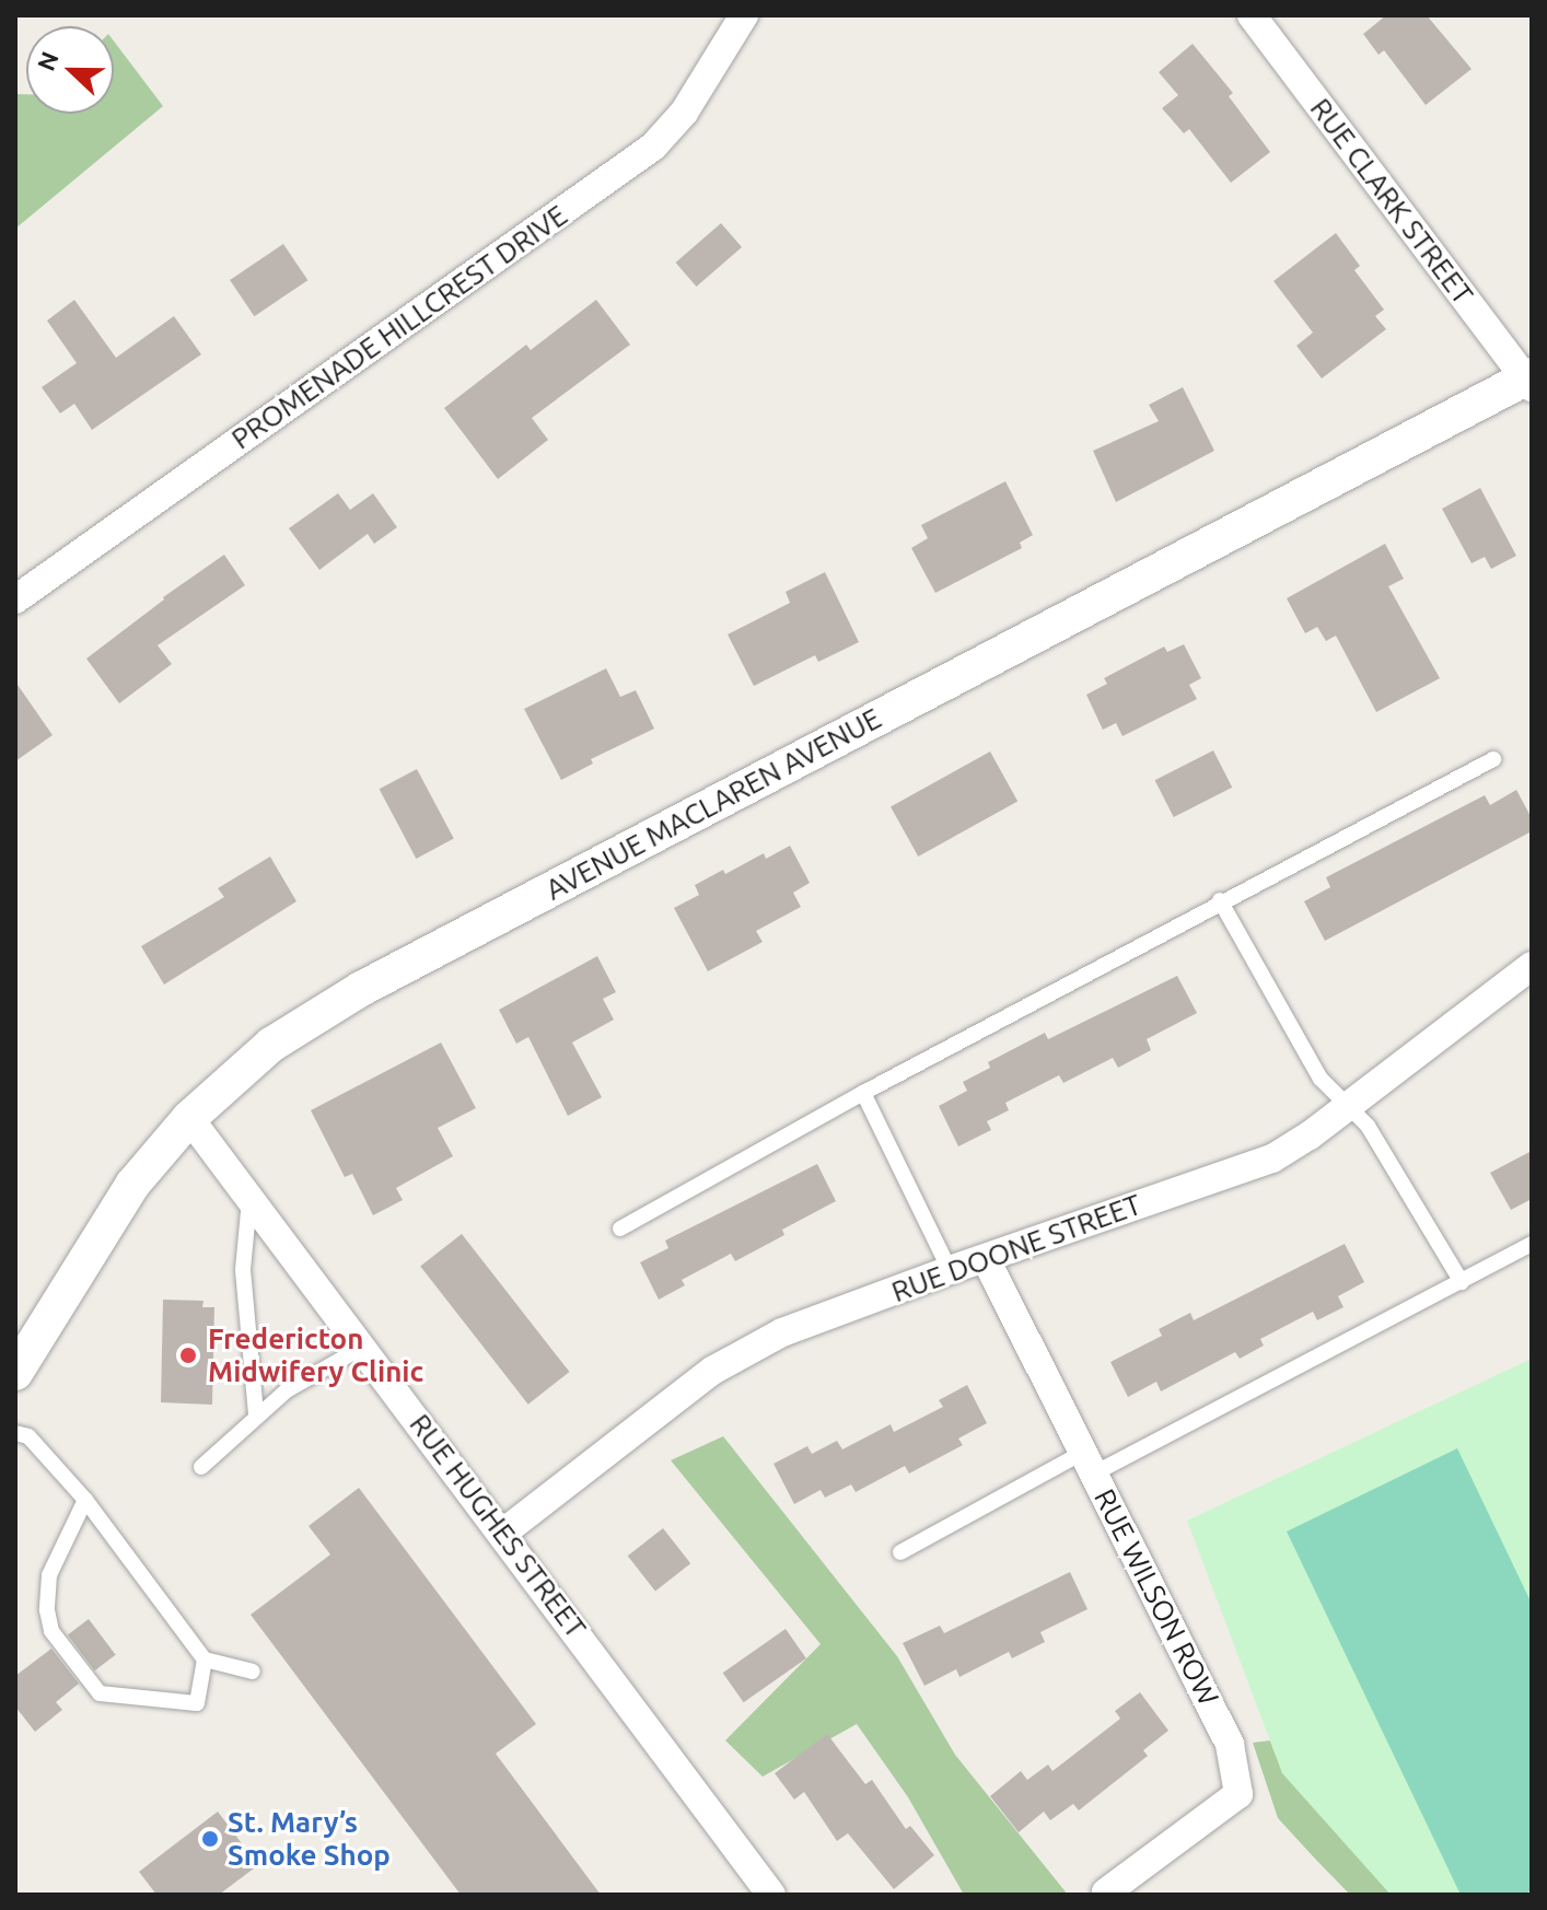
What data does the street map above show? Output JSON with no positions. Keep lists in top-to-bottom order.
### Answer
{
  "streets": {
    "street": [
      "RUE CLARK STREET",
      "PROMENADE HILLCREST DRIVE",
      "AVENUE MACLAREN AVENUE",
      "RUE DOONE STREET",
      "RUE HUGHES STREET",
      "RUE WILSON ROW"
    ]
  },
  "crossings": [
    ["RUE CLARK STREET", "AVENUE MACLAREN AVENUE"],
    ["AVENUE MACLAREN AVENUE", "RUE HUGHES STREET"],
    ["RUE DOONE STREET", "RUE HUGHES STREET"],
    ["RUE DOONE STREET", "RUE WILSON ROW"]
  ],
  "places": ["Fredericton Midwifery Clinic", "St. Mary’s Smoke Shop"],
  "north": "left"
}
